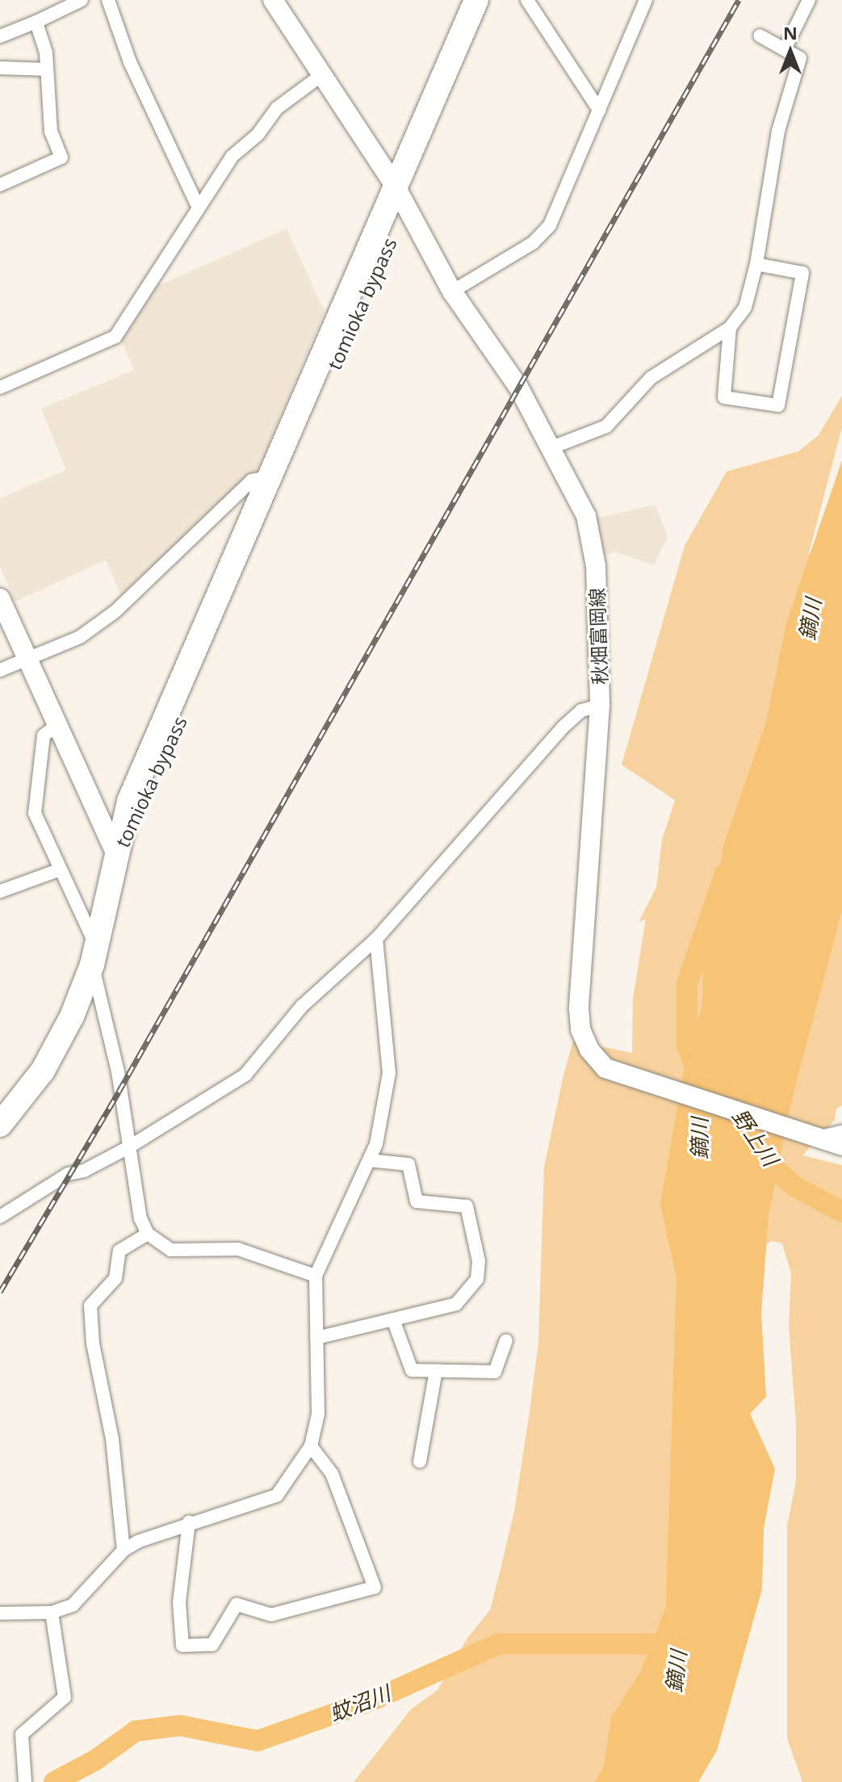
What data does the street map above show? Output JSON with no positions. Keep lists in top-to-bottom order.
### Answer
{
  "streets": {
    "highway": ["tomioka bypass"],
    "main road": ["秋畑富岡線"]
  },
  "crossings": [
    ["tomioka bypass", "秋畑富岡線"]
  ],
  "water": ["鏑川", "野上川", "蚊沼川"],
  "north": "top"
}
